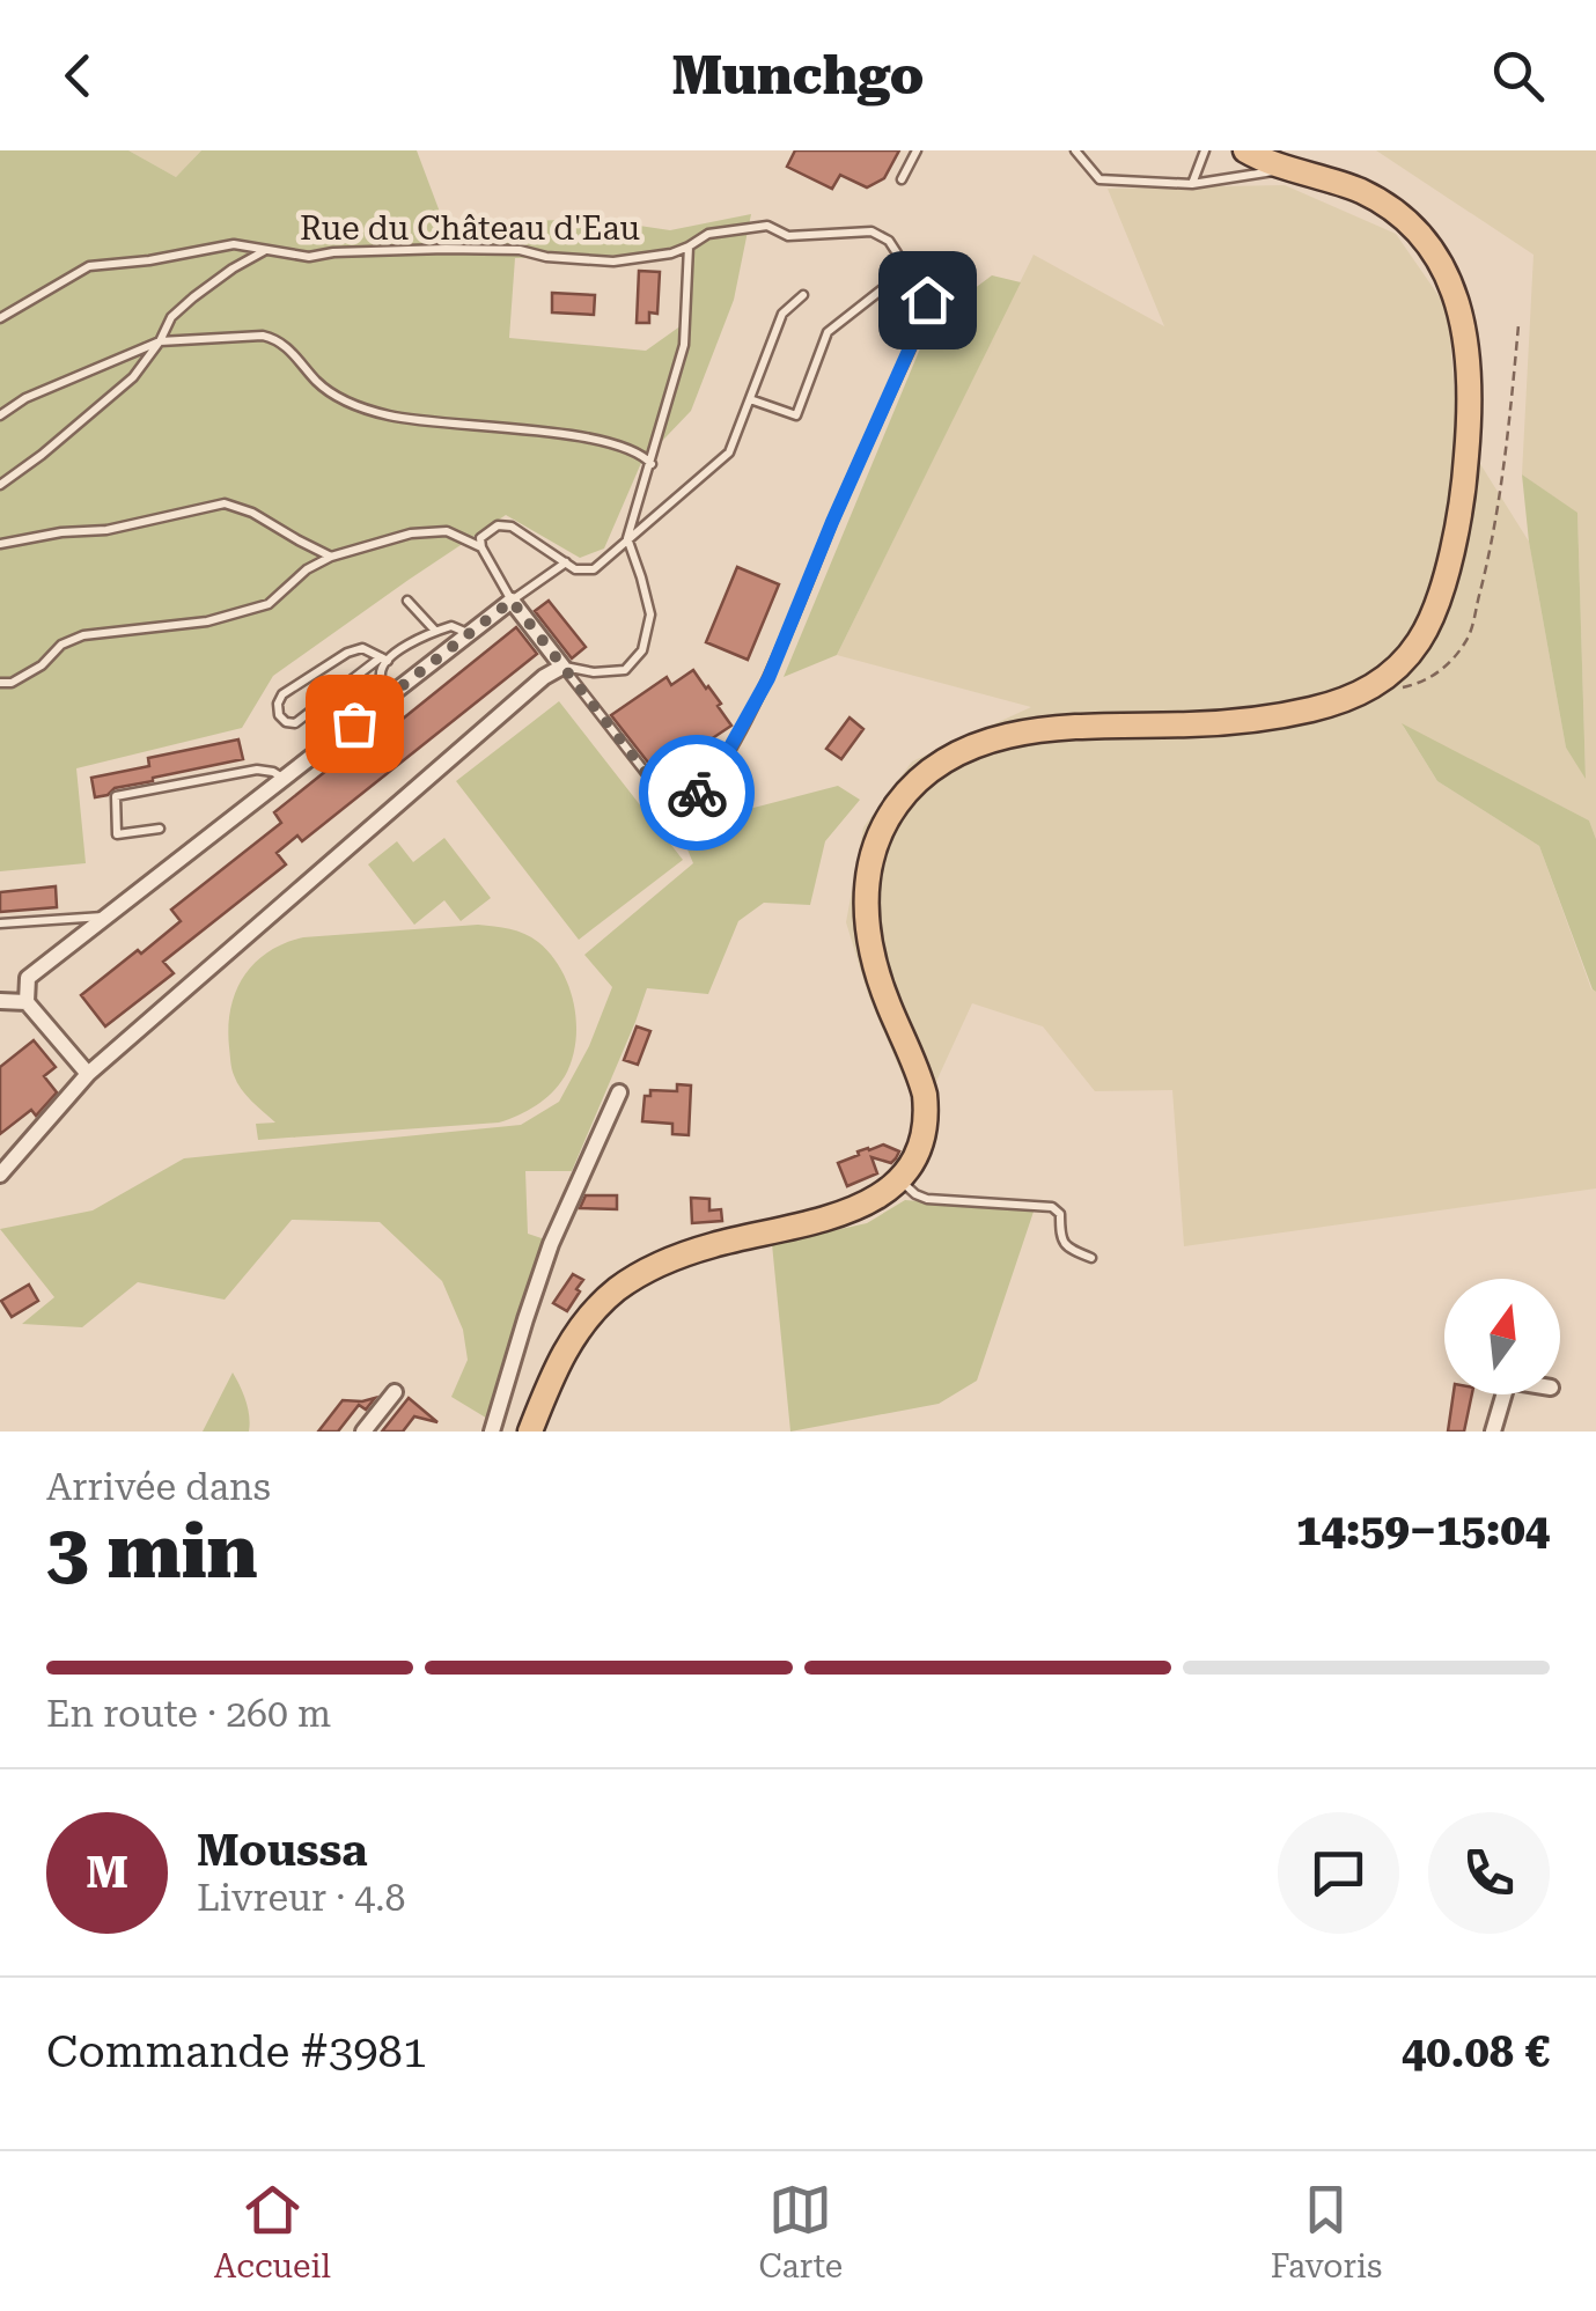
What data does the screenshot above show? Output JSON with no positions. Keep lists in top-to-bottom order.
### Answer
{
  "streets": {
    "lane": ["Rue du Château d'Eau"]
  },
  "north": "top",
  "page": {
    "header": "Munchgo",
    "heading": ["3 min", "Arrivée dans", "14:59–15:04"],
    "panel": [
      "Moussa",
      "Livreur · 4.8",
      "Commande #3981",
      "40.08 €"
    ],
    "bar": "En route · 260 m",
    "round": "M",
    "tabs": ["Accueil", "Carte", "Favoris"]
  }
}
